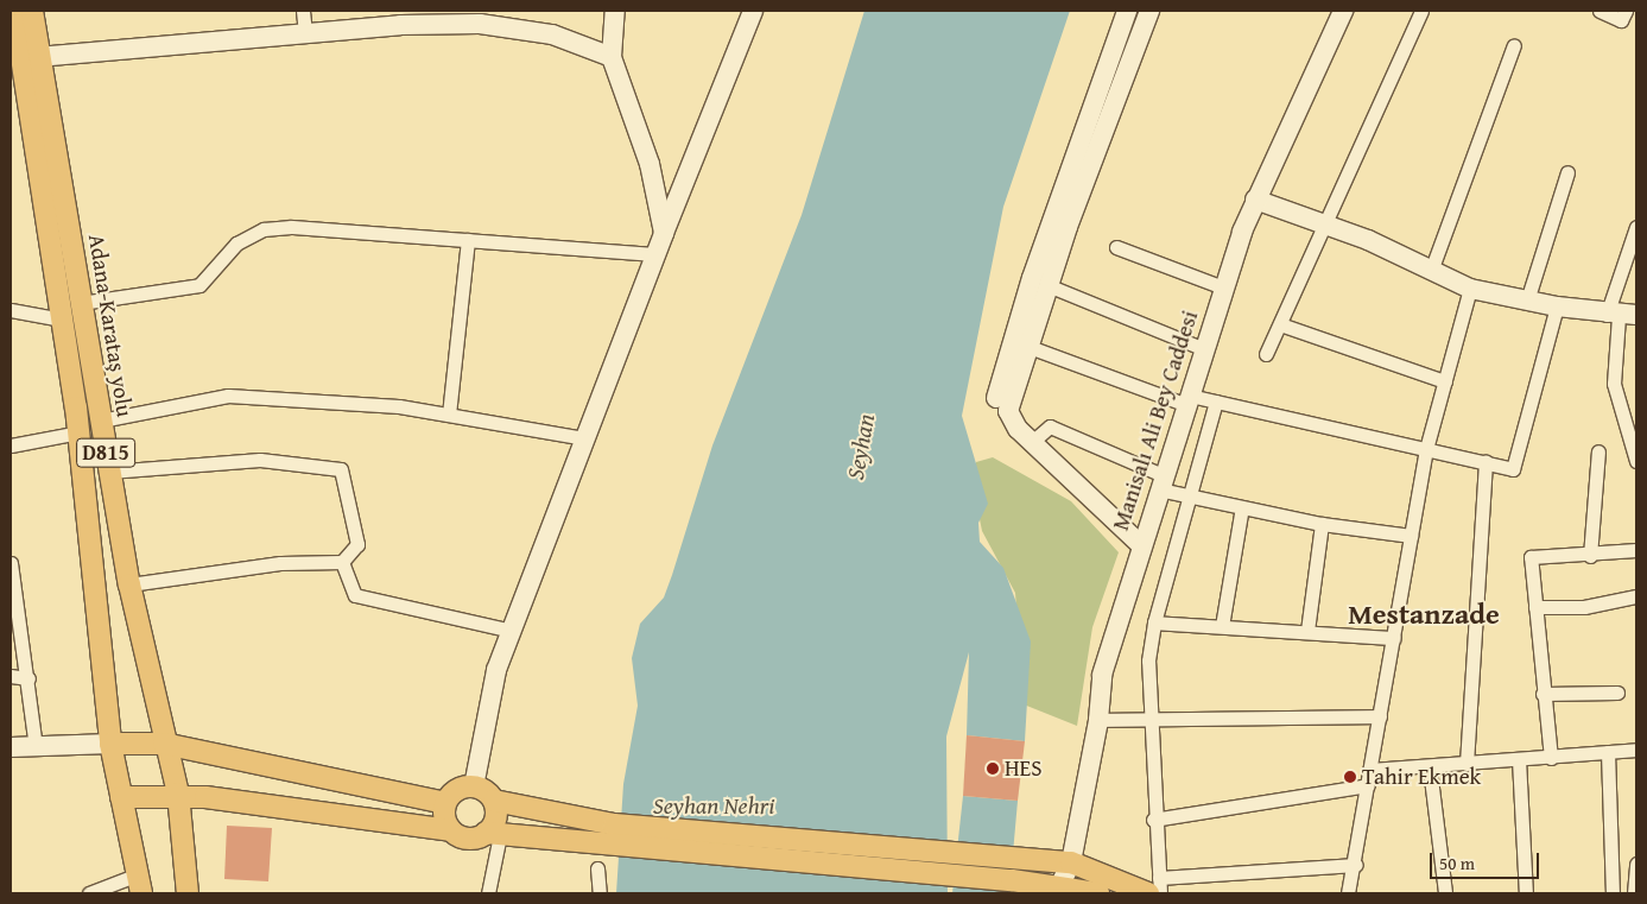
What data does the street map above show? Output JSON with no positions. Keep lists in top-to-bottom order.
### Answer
{
  "streets": {
    "main road": ["Adana-Karataş yolu", "Manisalı Ali Bey Caddesi", "D815"]
  },
  "districts": ["Mestanzade"],
  "water": ["Seyhan", "Seyhan Nehri"],
  "places": ["HES", "Tahir Ekmek"],
  "scale_bar": "50 m"
}
